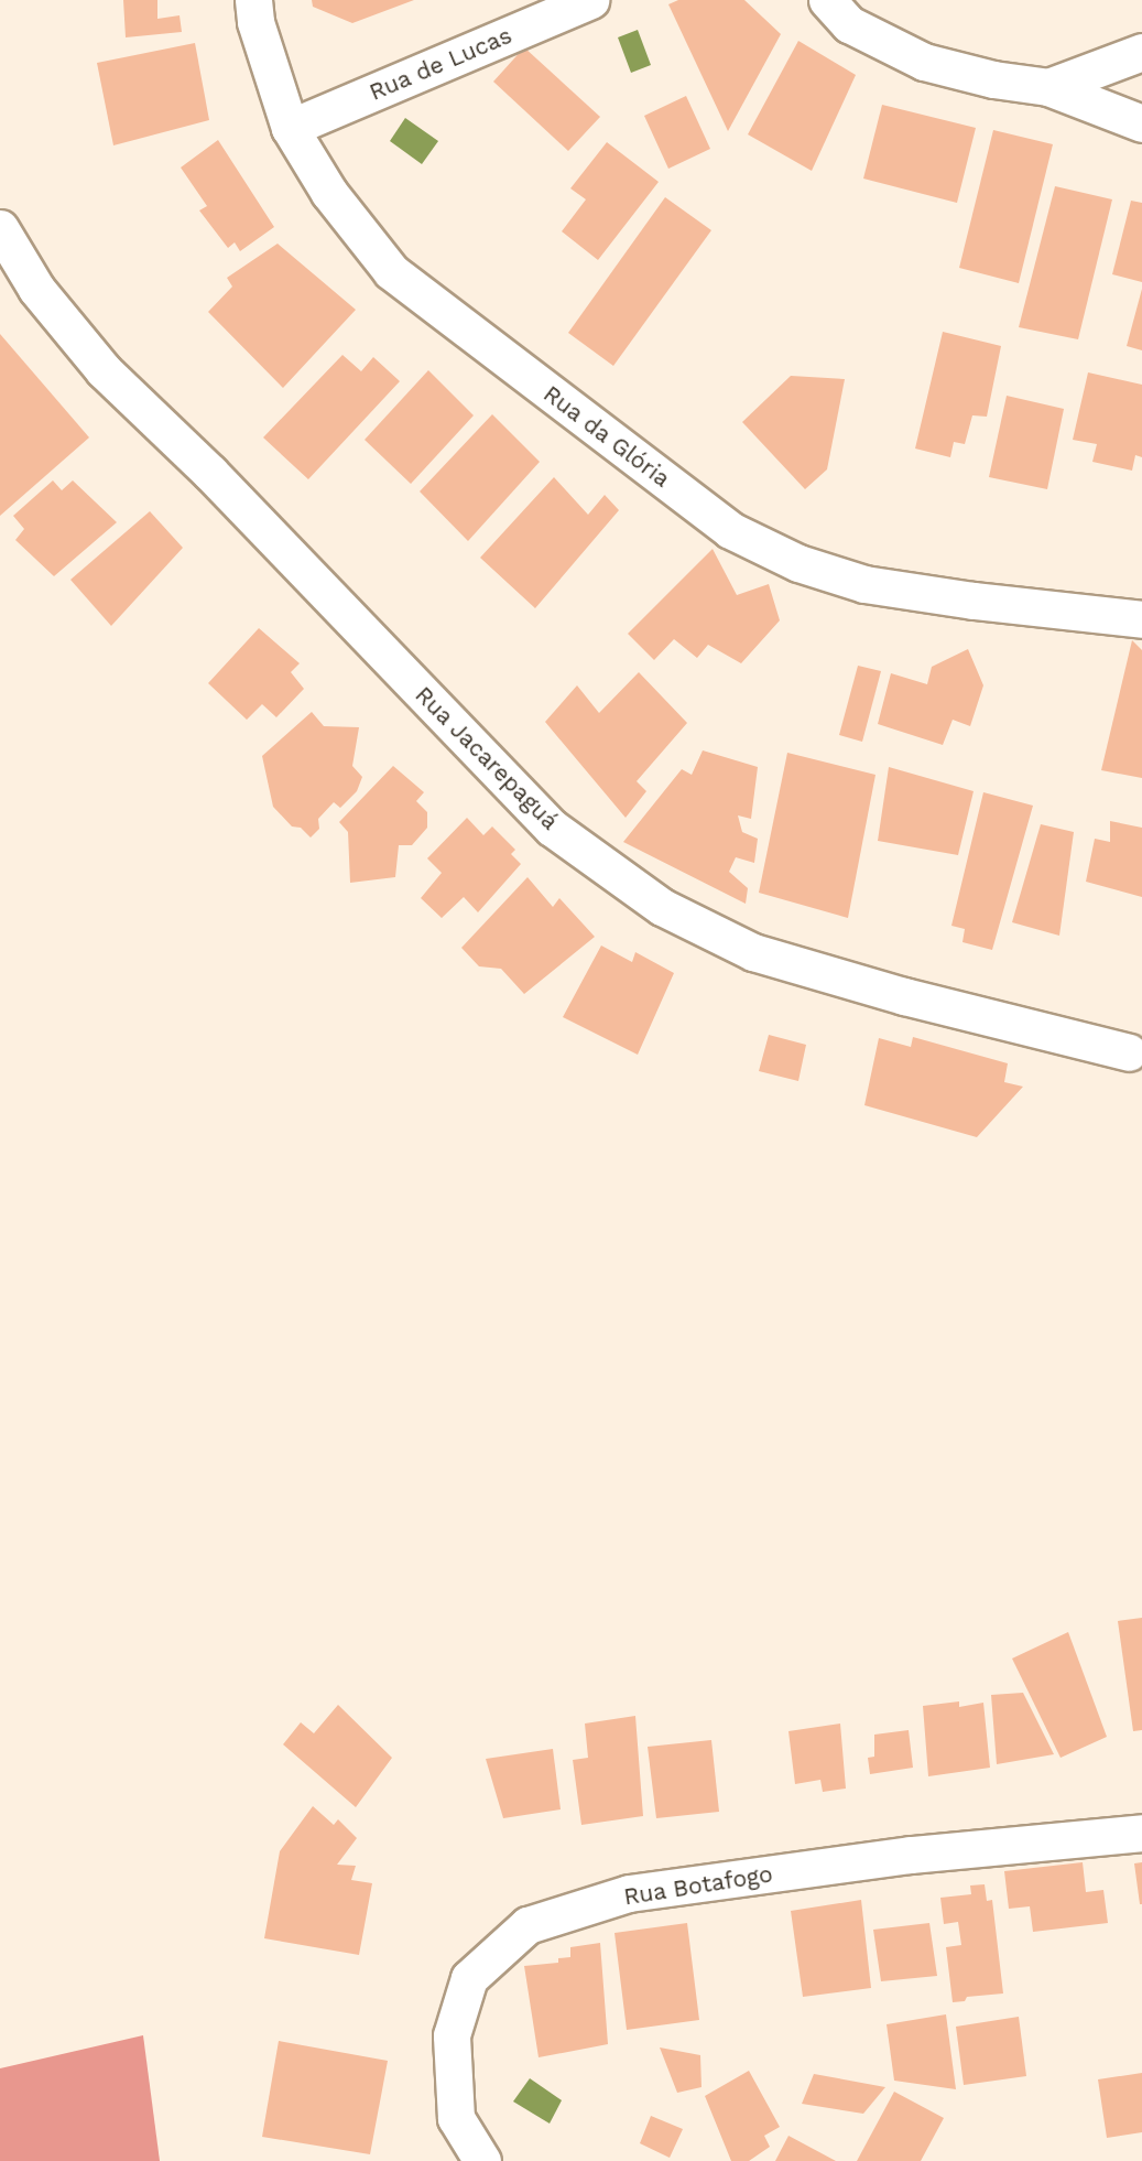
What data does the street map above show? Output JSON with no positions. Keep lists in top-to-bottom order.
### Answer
{
  "streets": {
    "street": [
      "Rua de Lucas",
      "Rua da Glória",
      "Rua Jacarepaguá",
      "Rua Botafogo"
    ]
  },
  "crossings": [
    ["Rua de Lucas", "Rua da Glória"]
  ]
}
